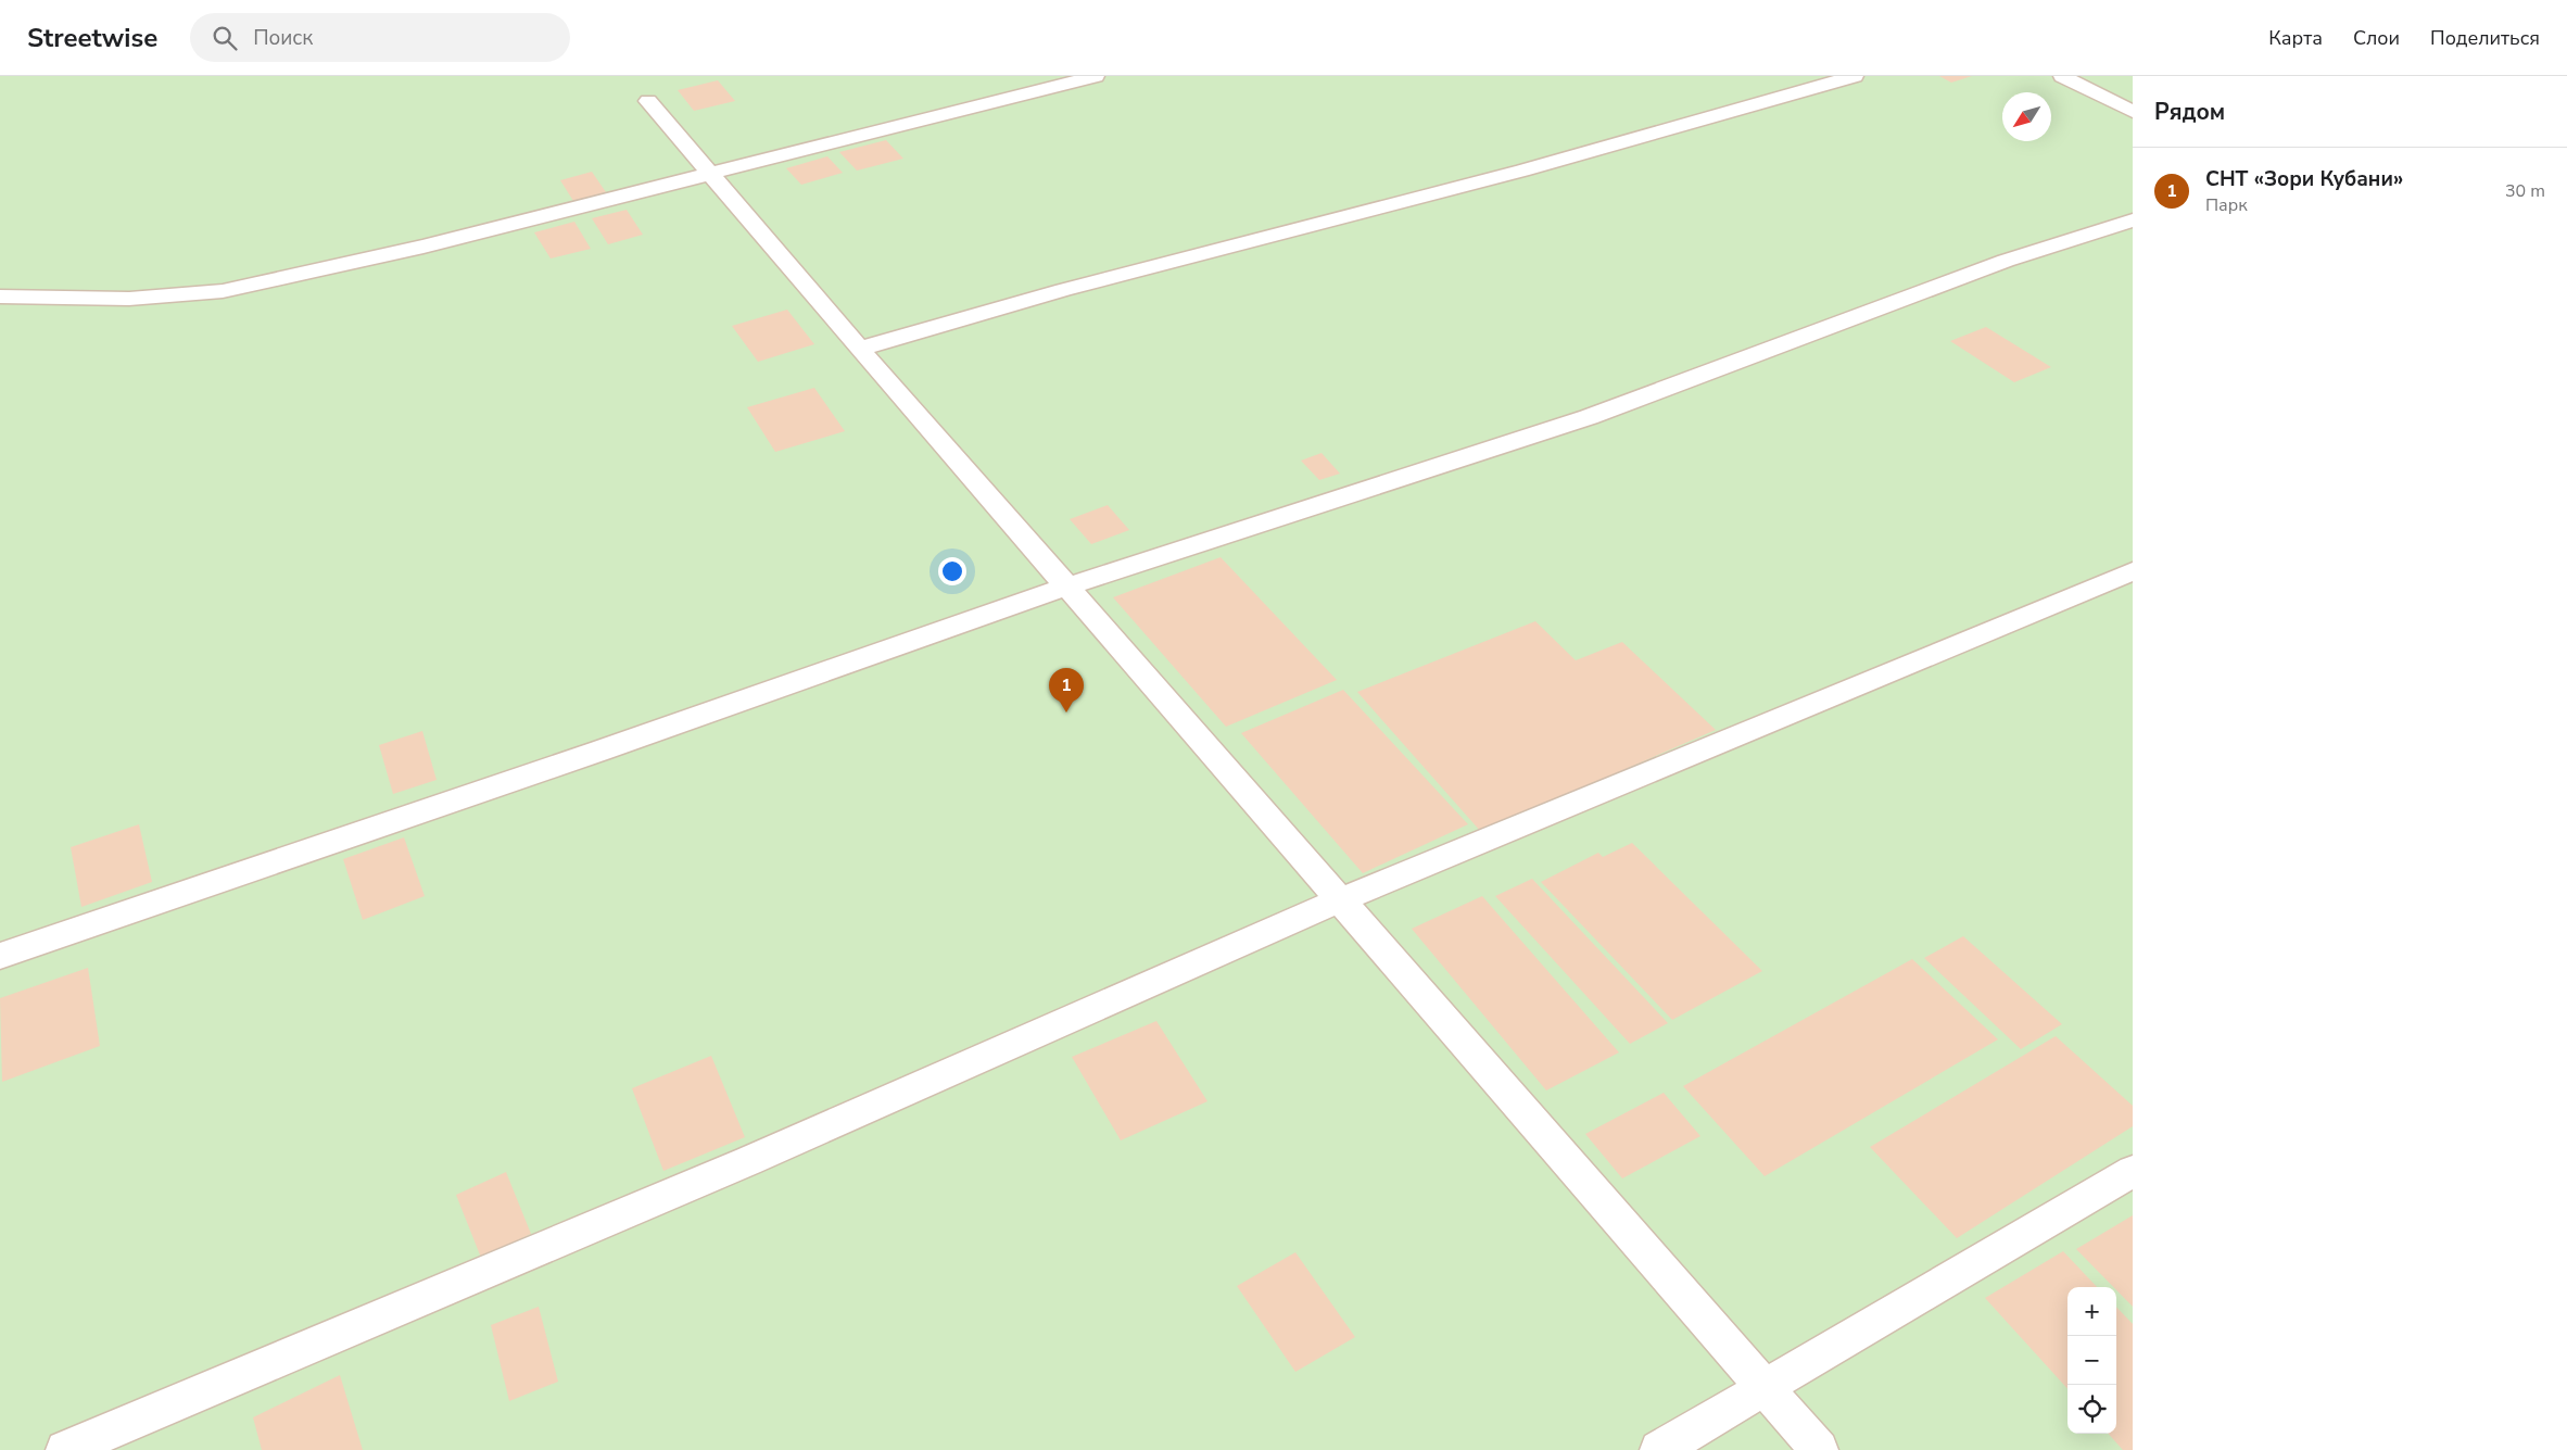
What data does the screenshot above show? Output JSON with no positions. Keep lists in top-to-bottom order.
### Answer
{
  "north": "bottom left",
  "page": {
    "header": "Streetwise",
    "search": "Поиск",
    "nav": ["Карта", "Слои", "Поделиться"],
    "heading": "Рядом",
    "list": [
      {
        "mark": "1",
        "name": "СНТ «Зори Кубани»",
        "note": "Парк",
        "value": "30 m"
      }
    ],
    "pins": "1",
    "map_buttons": ["+", "−"]
  }
}
